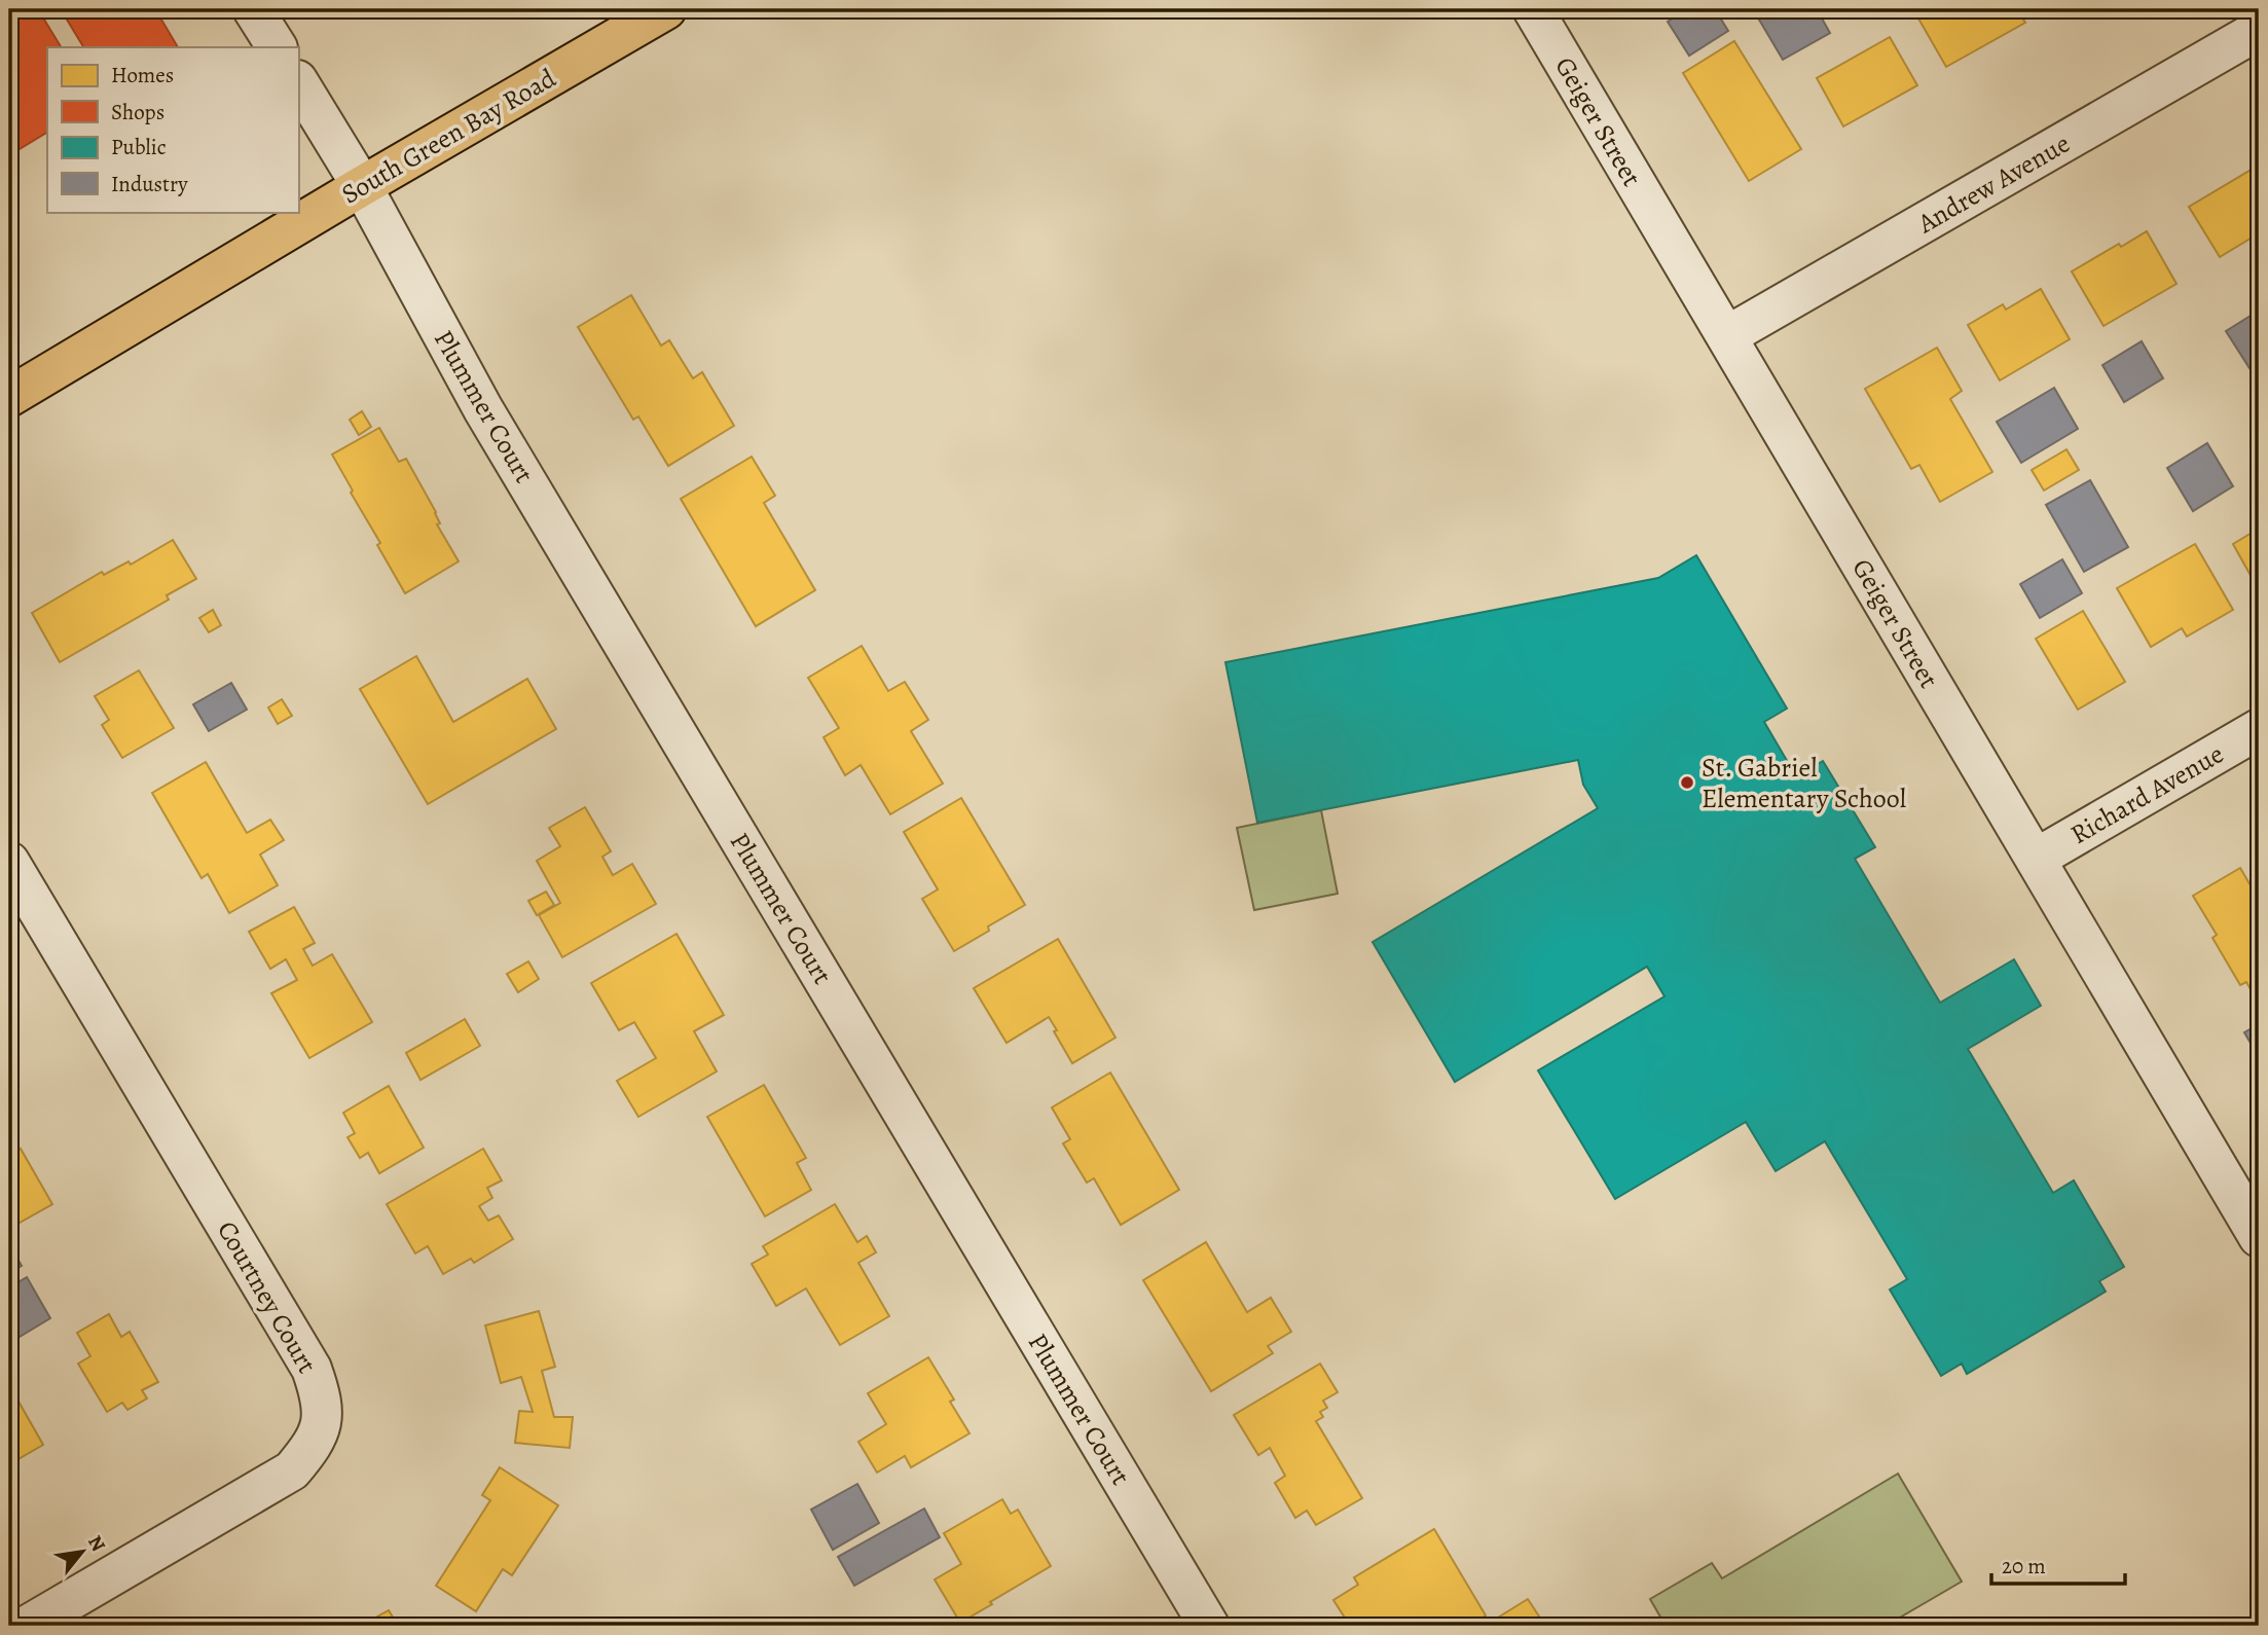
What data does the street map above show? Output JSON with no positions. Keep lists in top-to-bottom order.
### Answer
{
  "streets": {
    "main road": ["South Green Bay Road"],
    "street": [
      "Geiger Street",
      "Andrew Avenue",
      "Plummer Court",
      "Richard Avenue",
      "Courtney Court"
    ]
  },
  "crossings": [
    ["Geiger Street", "Andrew Avenue"],
    ["Geiger Street", "Richard Avenue"],
    ["South Green Bay Road", "Plummer Court"]
  ],
  "places": ["St. Gabriel Elementary School"],
  "legend": [
    "Homes",
    "Shops",
    "Public",
    "Industry"
  ],
  "scale_bar": "20 m",
  "north": "top right"
}
